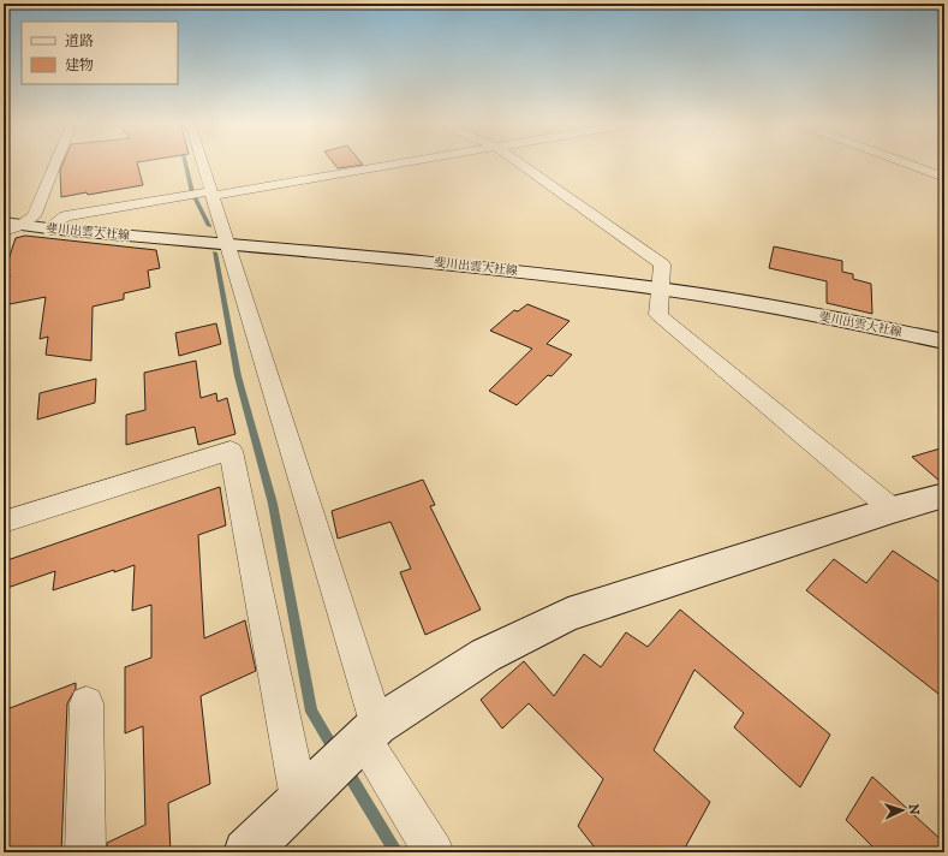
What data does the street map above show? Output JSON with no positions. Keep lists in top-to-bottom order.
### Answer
{
  "streets": {
    "main road": ["斐川出雲大社線"]
  },
  "legend": ["道路", "建物"],
  "north": "right"
}
